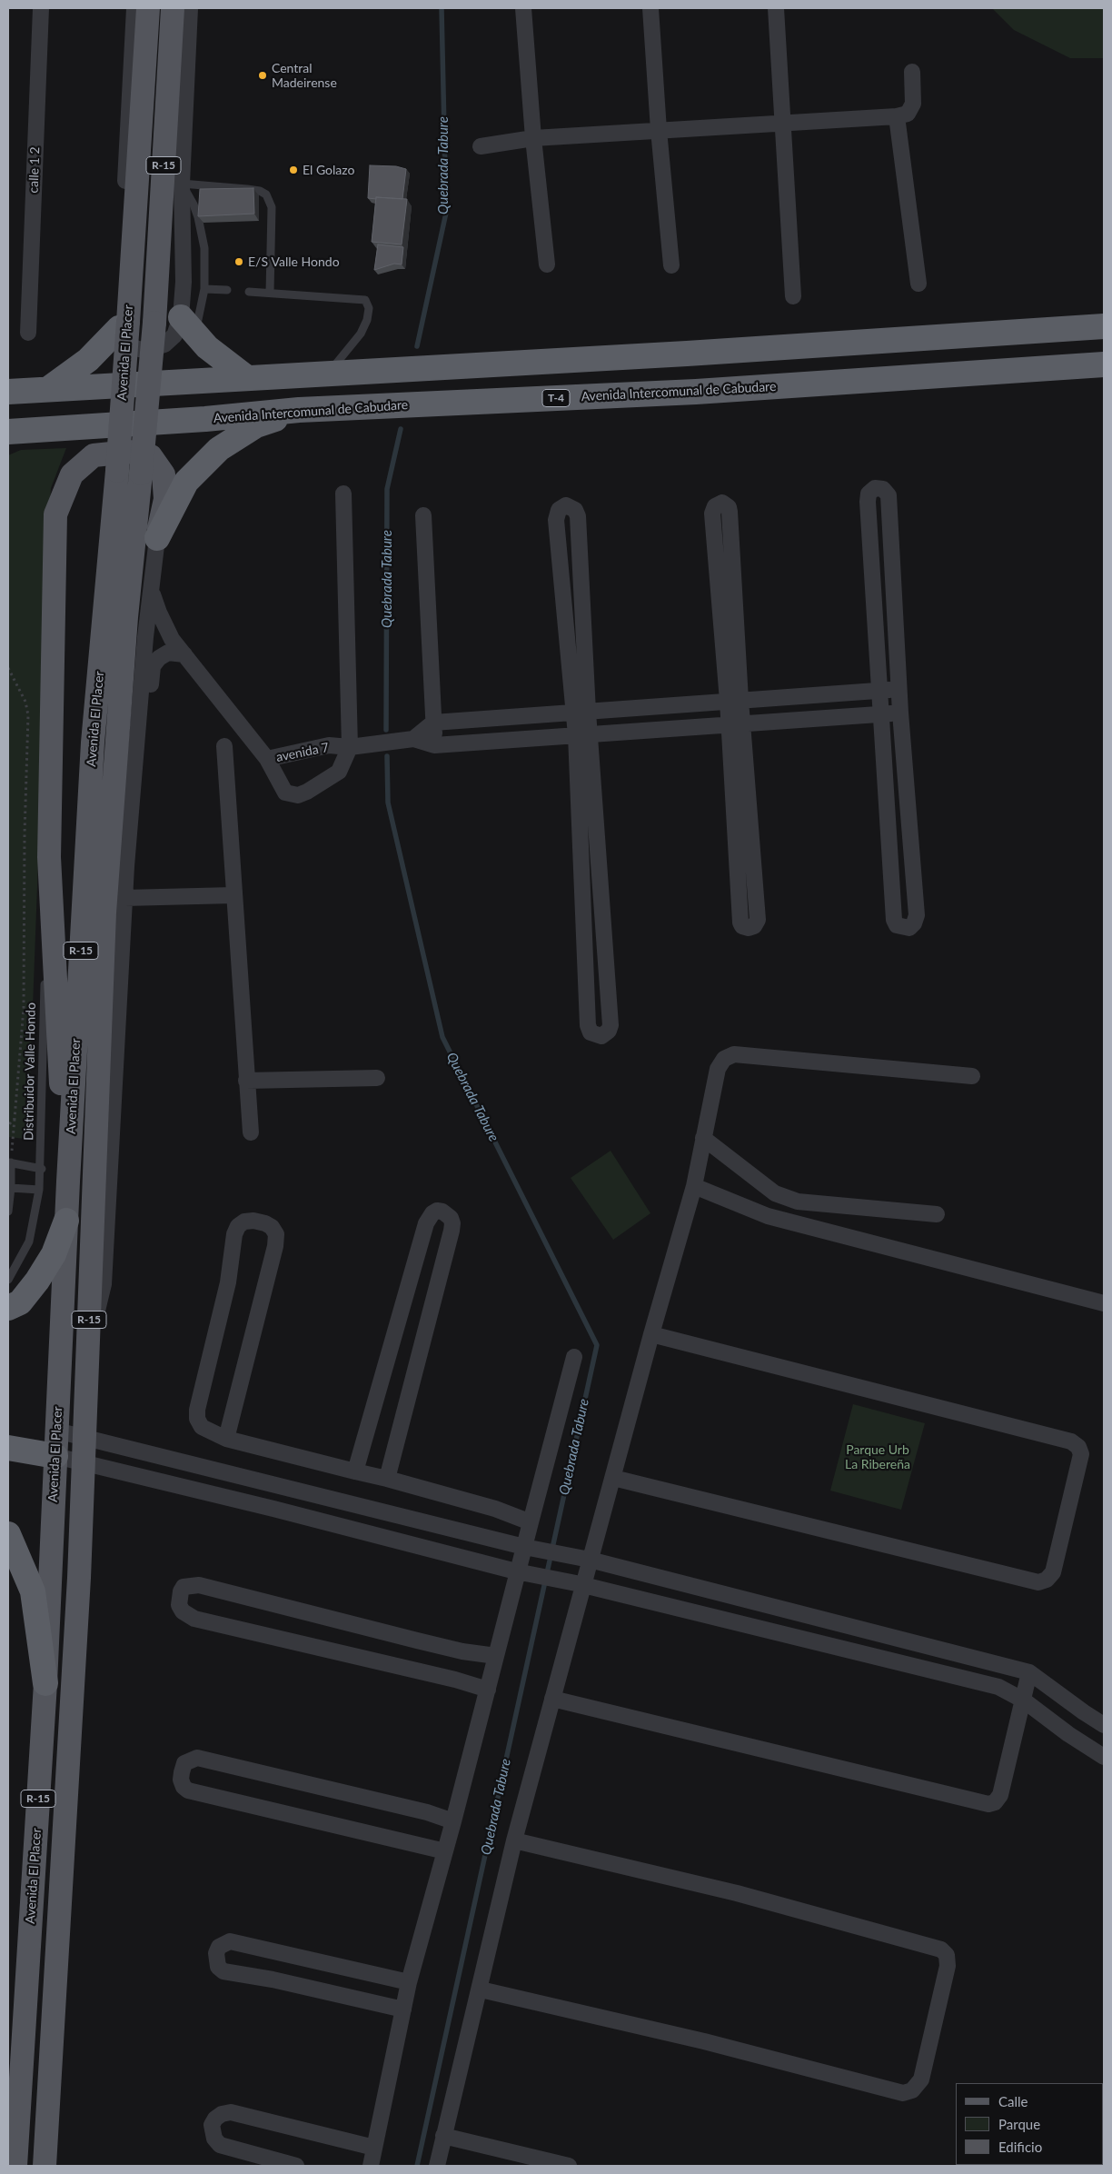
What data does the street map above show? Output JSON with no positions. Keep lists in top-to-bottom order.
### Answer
{
  "streets": {
    "highway": ["Avenida Intercomunal de Cabudare", "T-4"],
    "main road": ["R-15", "Avenida El Placer"],
    "street": ["calle 1 2", "avenida 7"],
    "lane": ["Distribuidor Valle Hondo"]
  },
  "water": ["Quebrada Tabure"],
  "parks": ["Parque Urb La Ribereña"],
  "places": ["Central Madeirense", "El Golazo", "E/S Valle Hondo"],
  "legend": ["Calle", "Parque", "Edificio"]
}
